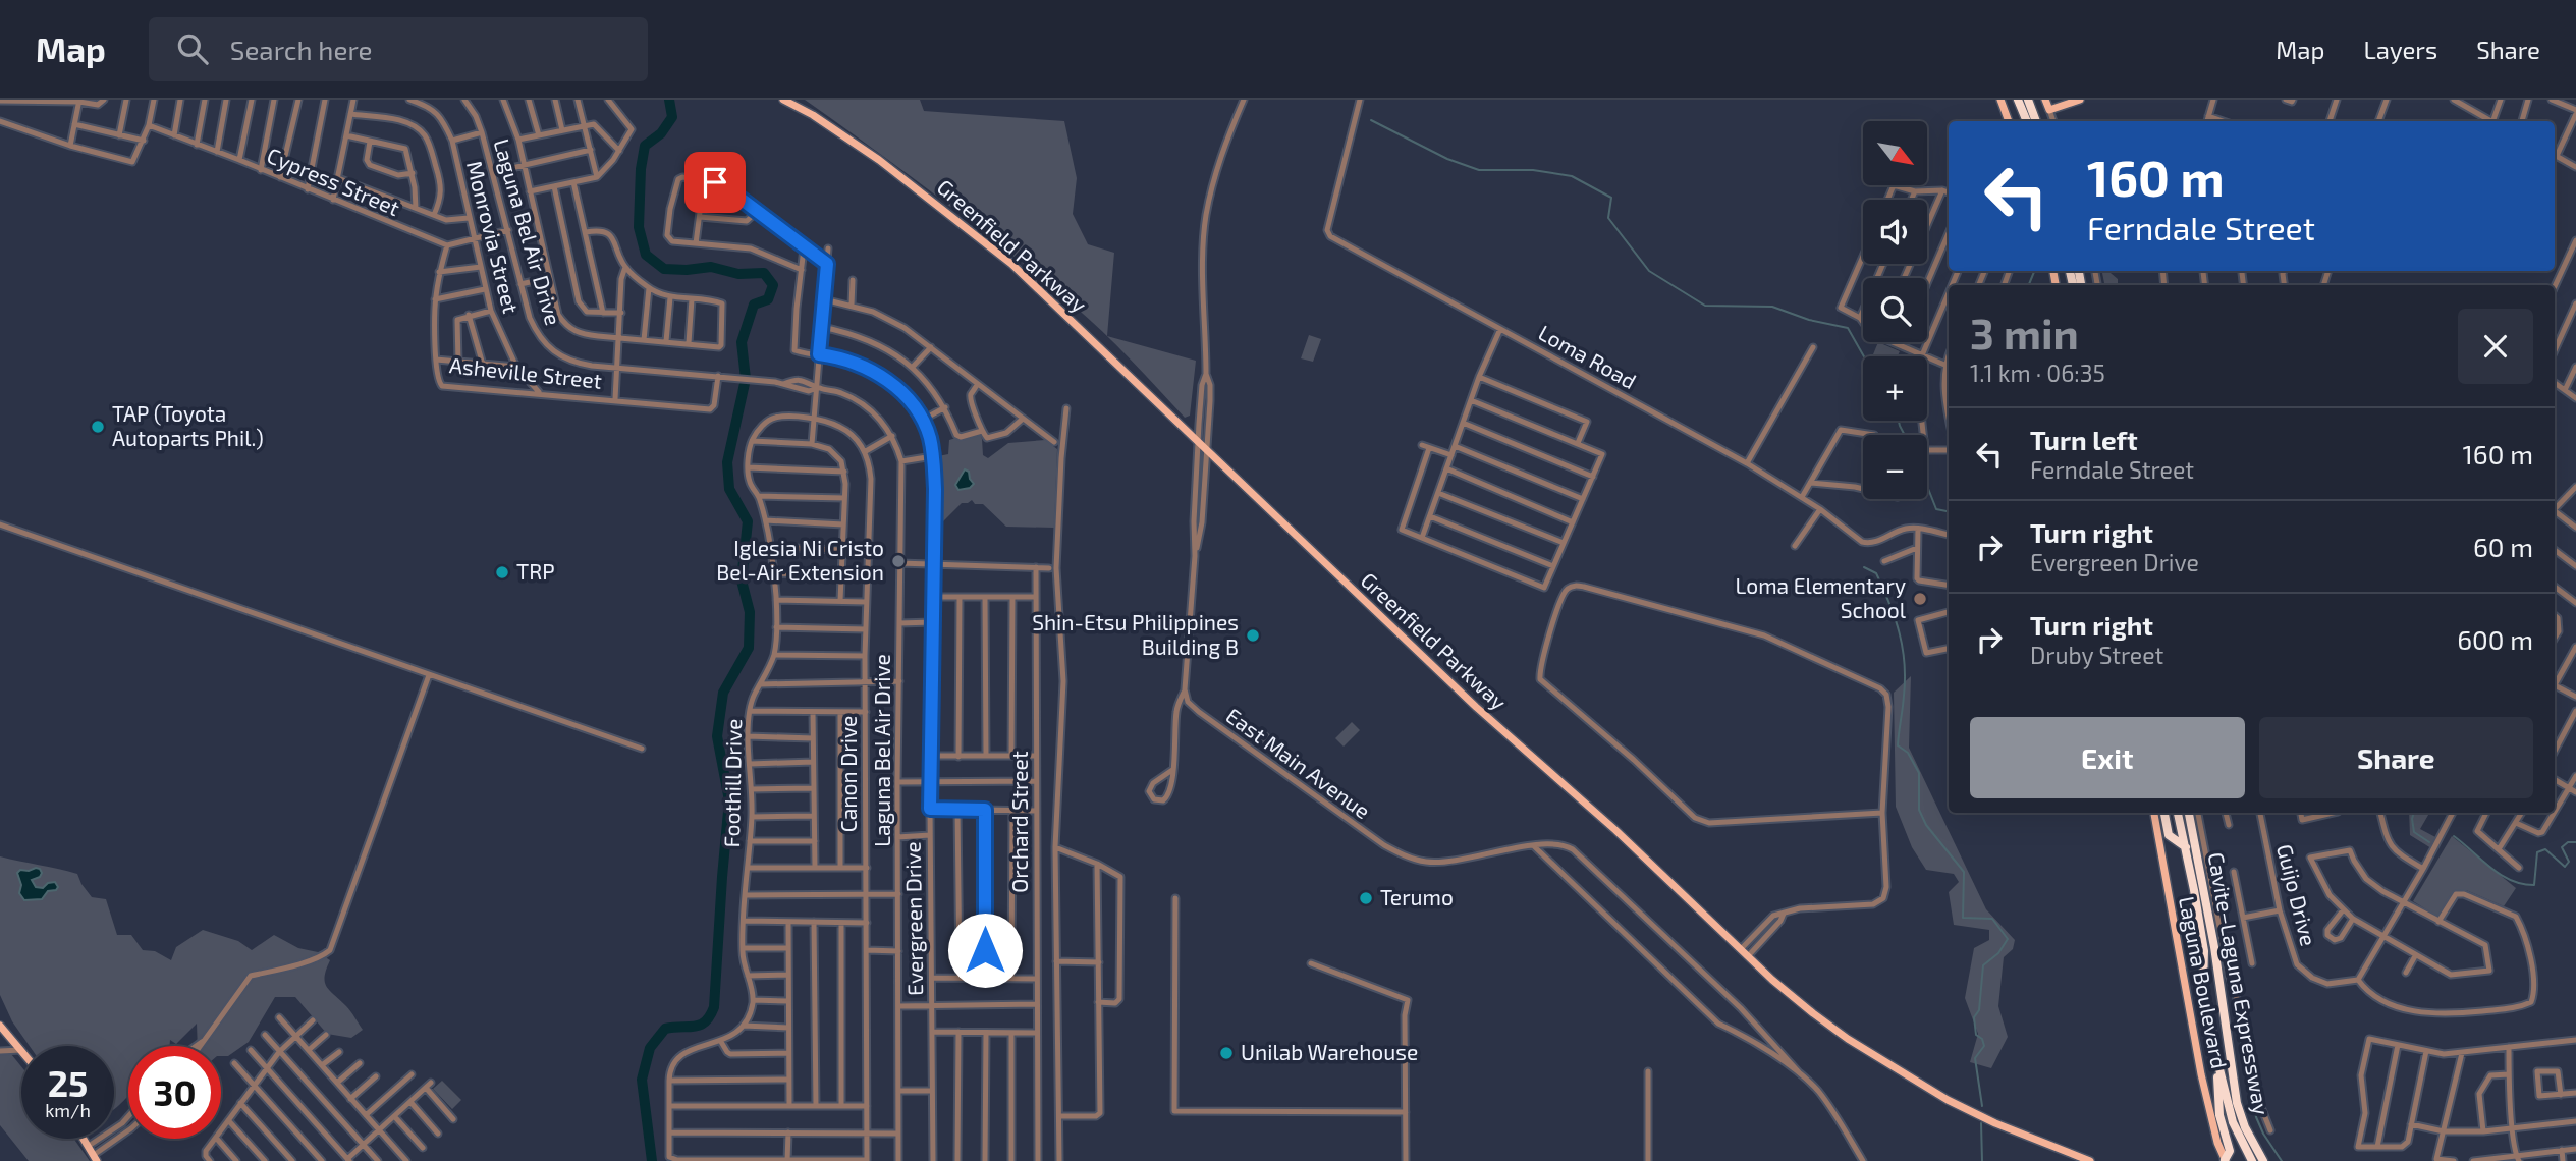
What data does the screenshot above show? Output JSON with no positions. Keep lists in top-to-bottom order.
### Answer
{
  "streets": {
    "highway": ["Cavite–Laguna Expressway"],
    "main road": ["Greenfield Parkway", "Laguna Boulevard"],
    "street": [
      "Cypress Street",
      "Laguna Bel Air Drive",
      "Monrovia Street",
      "Loma Road",
      "Asheville Street",
      "East Main Avenue",
      "Canon Drive",
      "Foothill Drive",
      "Orchard Street",
      "Guijo Drive",
      "Evergreen Drive"
    ]
  },
  "crossings": [
    ["Cypress Street", "Asheville Street"],
    ["Laguna Bel Air Drive", "Asheville Street"],
    ["Monrovia Street", "Asheville Street"]
  ],
  "places": [
    "TAP (Toyota Autoparts Phil.)",
    "Iglesia Ni Cristo Bel-Air Extension",
    "TRP",
    "Loma Elementary School",
    "Shin-Etsu Philippines Building B",
    "Terumo",
    "Unilab Warehouse"
  ],
  "north": "bottom right",
  "page": {
    "header": "Map",
    "search": "Search here",
    "nav": ["Map", "Layers", "Share"],
    "map_buttons": ["+", "−"],
    "turn": ["160 m", "Ferndale Street"],
    "heading": ["3 min", "1.1 km · 06:35"],
    "list": [
      {
        "name": "Turn left",
        "note": "Ferndale Street",
        "value": "160 m"
      },
      {
        "name": "Turn right",
        "note": "Evergreen Drive",
        "value": "60 m"
      },
      {
        "name": "Turn right",
        "note": "Druby Street",
        "value": "600 m"
      }
    ],
    "buttons": ["Exit", "Share"],
    "speed": "25 km/h",
    "limit": "30"
  }
}
